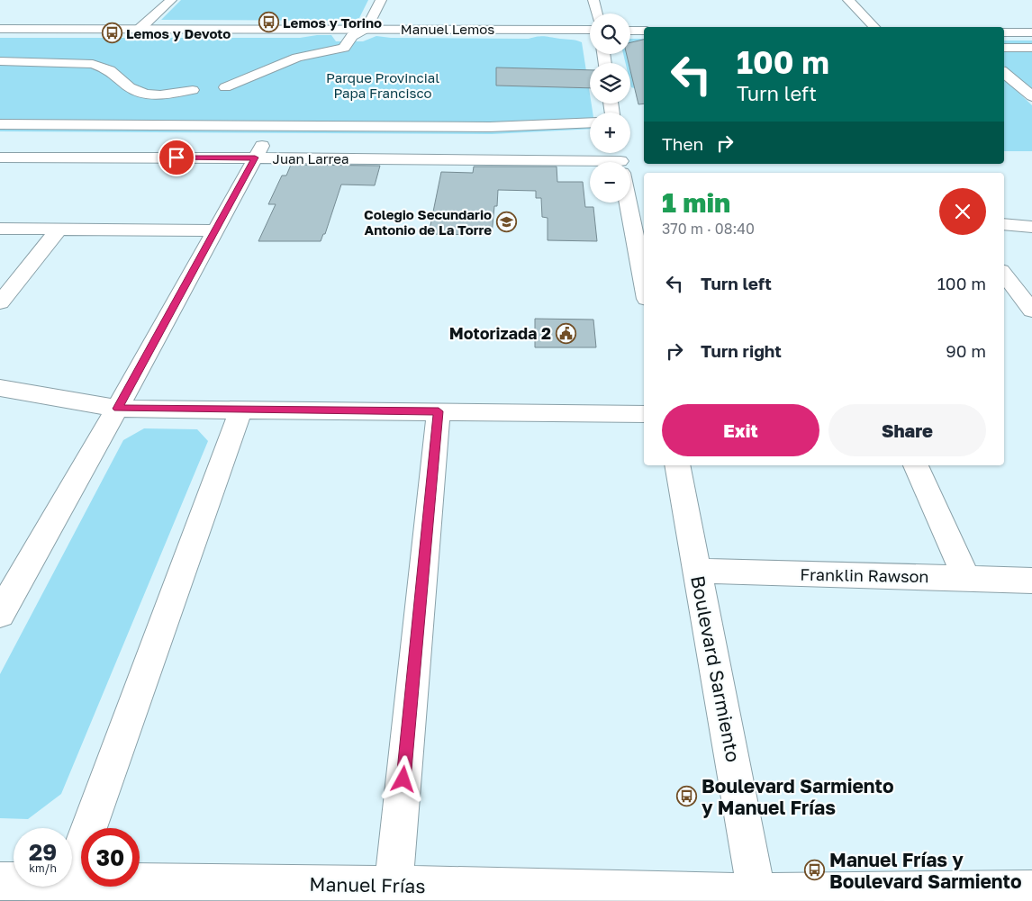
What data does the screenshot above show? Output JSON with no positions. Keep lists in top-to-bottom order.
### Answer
{
  "streets": {
    "street": [
      "Manuel Lemos",
      "Juan Larrea",
      "Franklin Rawson",
      "Boulevard Sarmiento",
      "Manuel Frías"
    ]
  },
  "crossings": [
    ["Franklin Rawson", "Boulevard Sarmiento"],
    ["Boulevard Sarmiento", "Manuel Frías"]
  ],
  "parks": ["Parque Provincial Papa Francisco"],
  "places": {
    "bus stop": [
      "Lemos y Torino",
      "Lemos y Devoto",
      "Boulevard Sarmiento y Manuel Frías",
      "Manuel Frías y Boulevard Sarmiento"
    ],
    "school or university": ["Colegio Secundario Antonio de La Torre"],
    "public building": ["Motorizada 2"]
  },
  "page": {
    "map_buttons": ["+", "−"],
    "turn": ["100 m", "Turn left"],
    "then": "Then",
    "heading": ["1 min", "370 m · 08:40"],
    "list": [
      {
        "name": "Turn left",
        "value": "100 m"
      },
      {
        "name": "Turn right",
        "value": "90 m"
      }
    ],
    "buttons": ["Exit", "Share"],
    "speed": "29 km/h",
    "limit": "30"
  }
}
